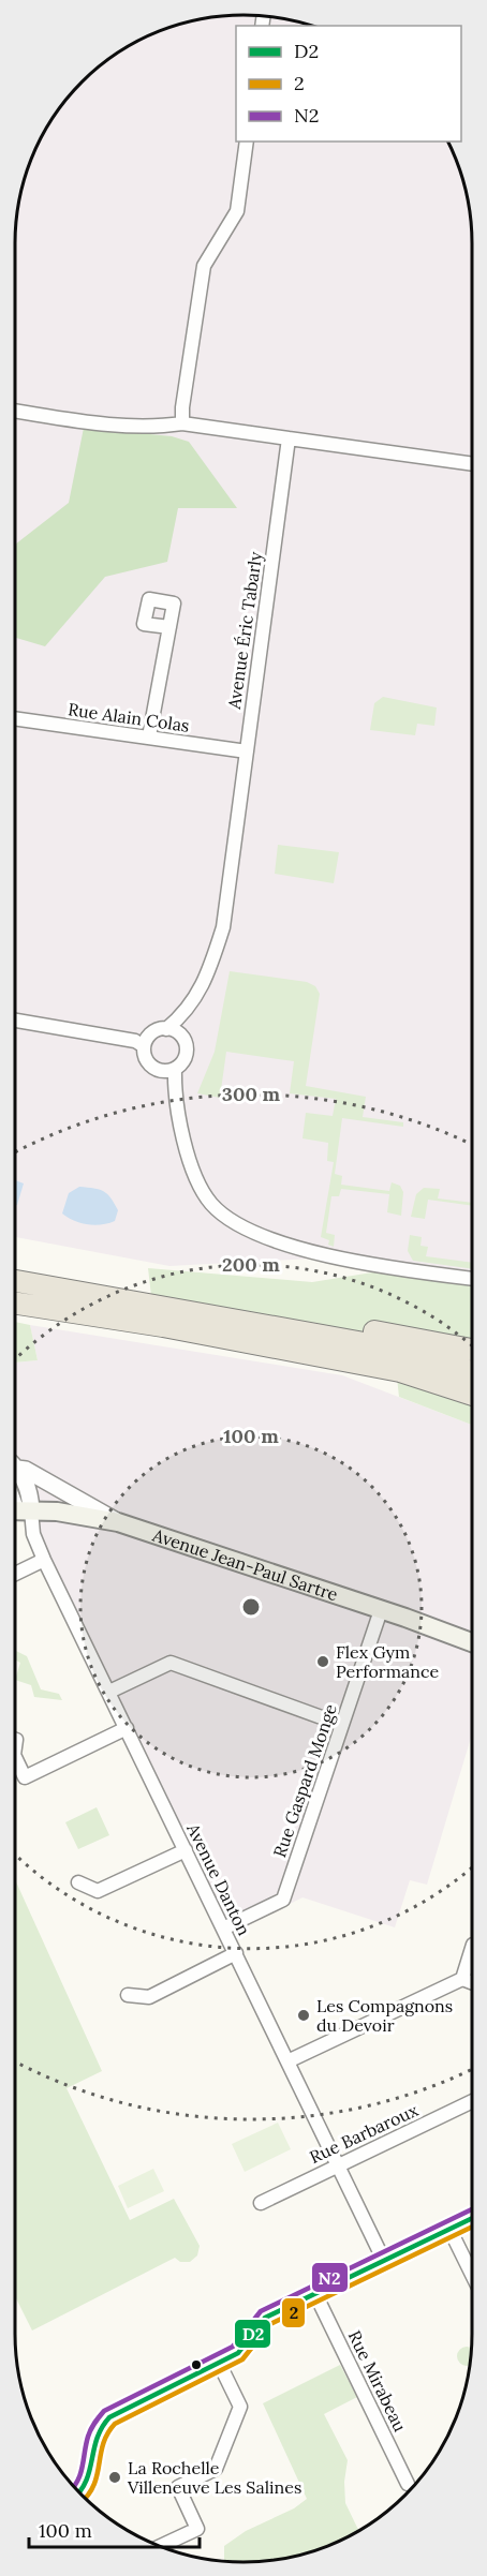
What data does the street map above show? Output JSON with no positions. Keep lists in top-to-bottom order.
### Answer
{
  "streets": {
    "main road": ["Avenue Jean-Paul Sartre"],
    "street": [
      "Avenue Éric Tabarly",
      "Rue Alain Colas",
      "Rue Gaspard Monge",
      "Avenue Danton",
      "Rue Barbaroux",
      "Rue Mirabeau"
    ]
  },
  "crossings": [
    ["Avenue Éric Tabarly", "Rue Alain Colas"],
    ["Avenue Jean-Paul Sartre", "Rue Gaspard Monge"],
    ["Avenue Jean-Paul Sartre", "Avenue Danton"],
    ["Rue Gaspard Monge", "Avenue Danton"],
    ["Avenue Danton", "Rue Barbaroux"]
  ],
  "places": ["Flex Gym Performance", "Les Compagnons du Devoir", "La Rochelle Villeneuve Les Salines"],
  "lines": ["transit line N2", "transit line D2", "transit line 2"],
  "legend": ["D2", "2", "N2"],
  "scale_bar": "100 m",
  "rings": ["300 m", "200 m", "100 m"]
}
